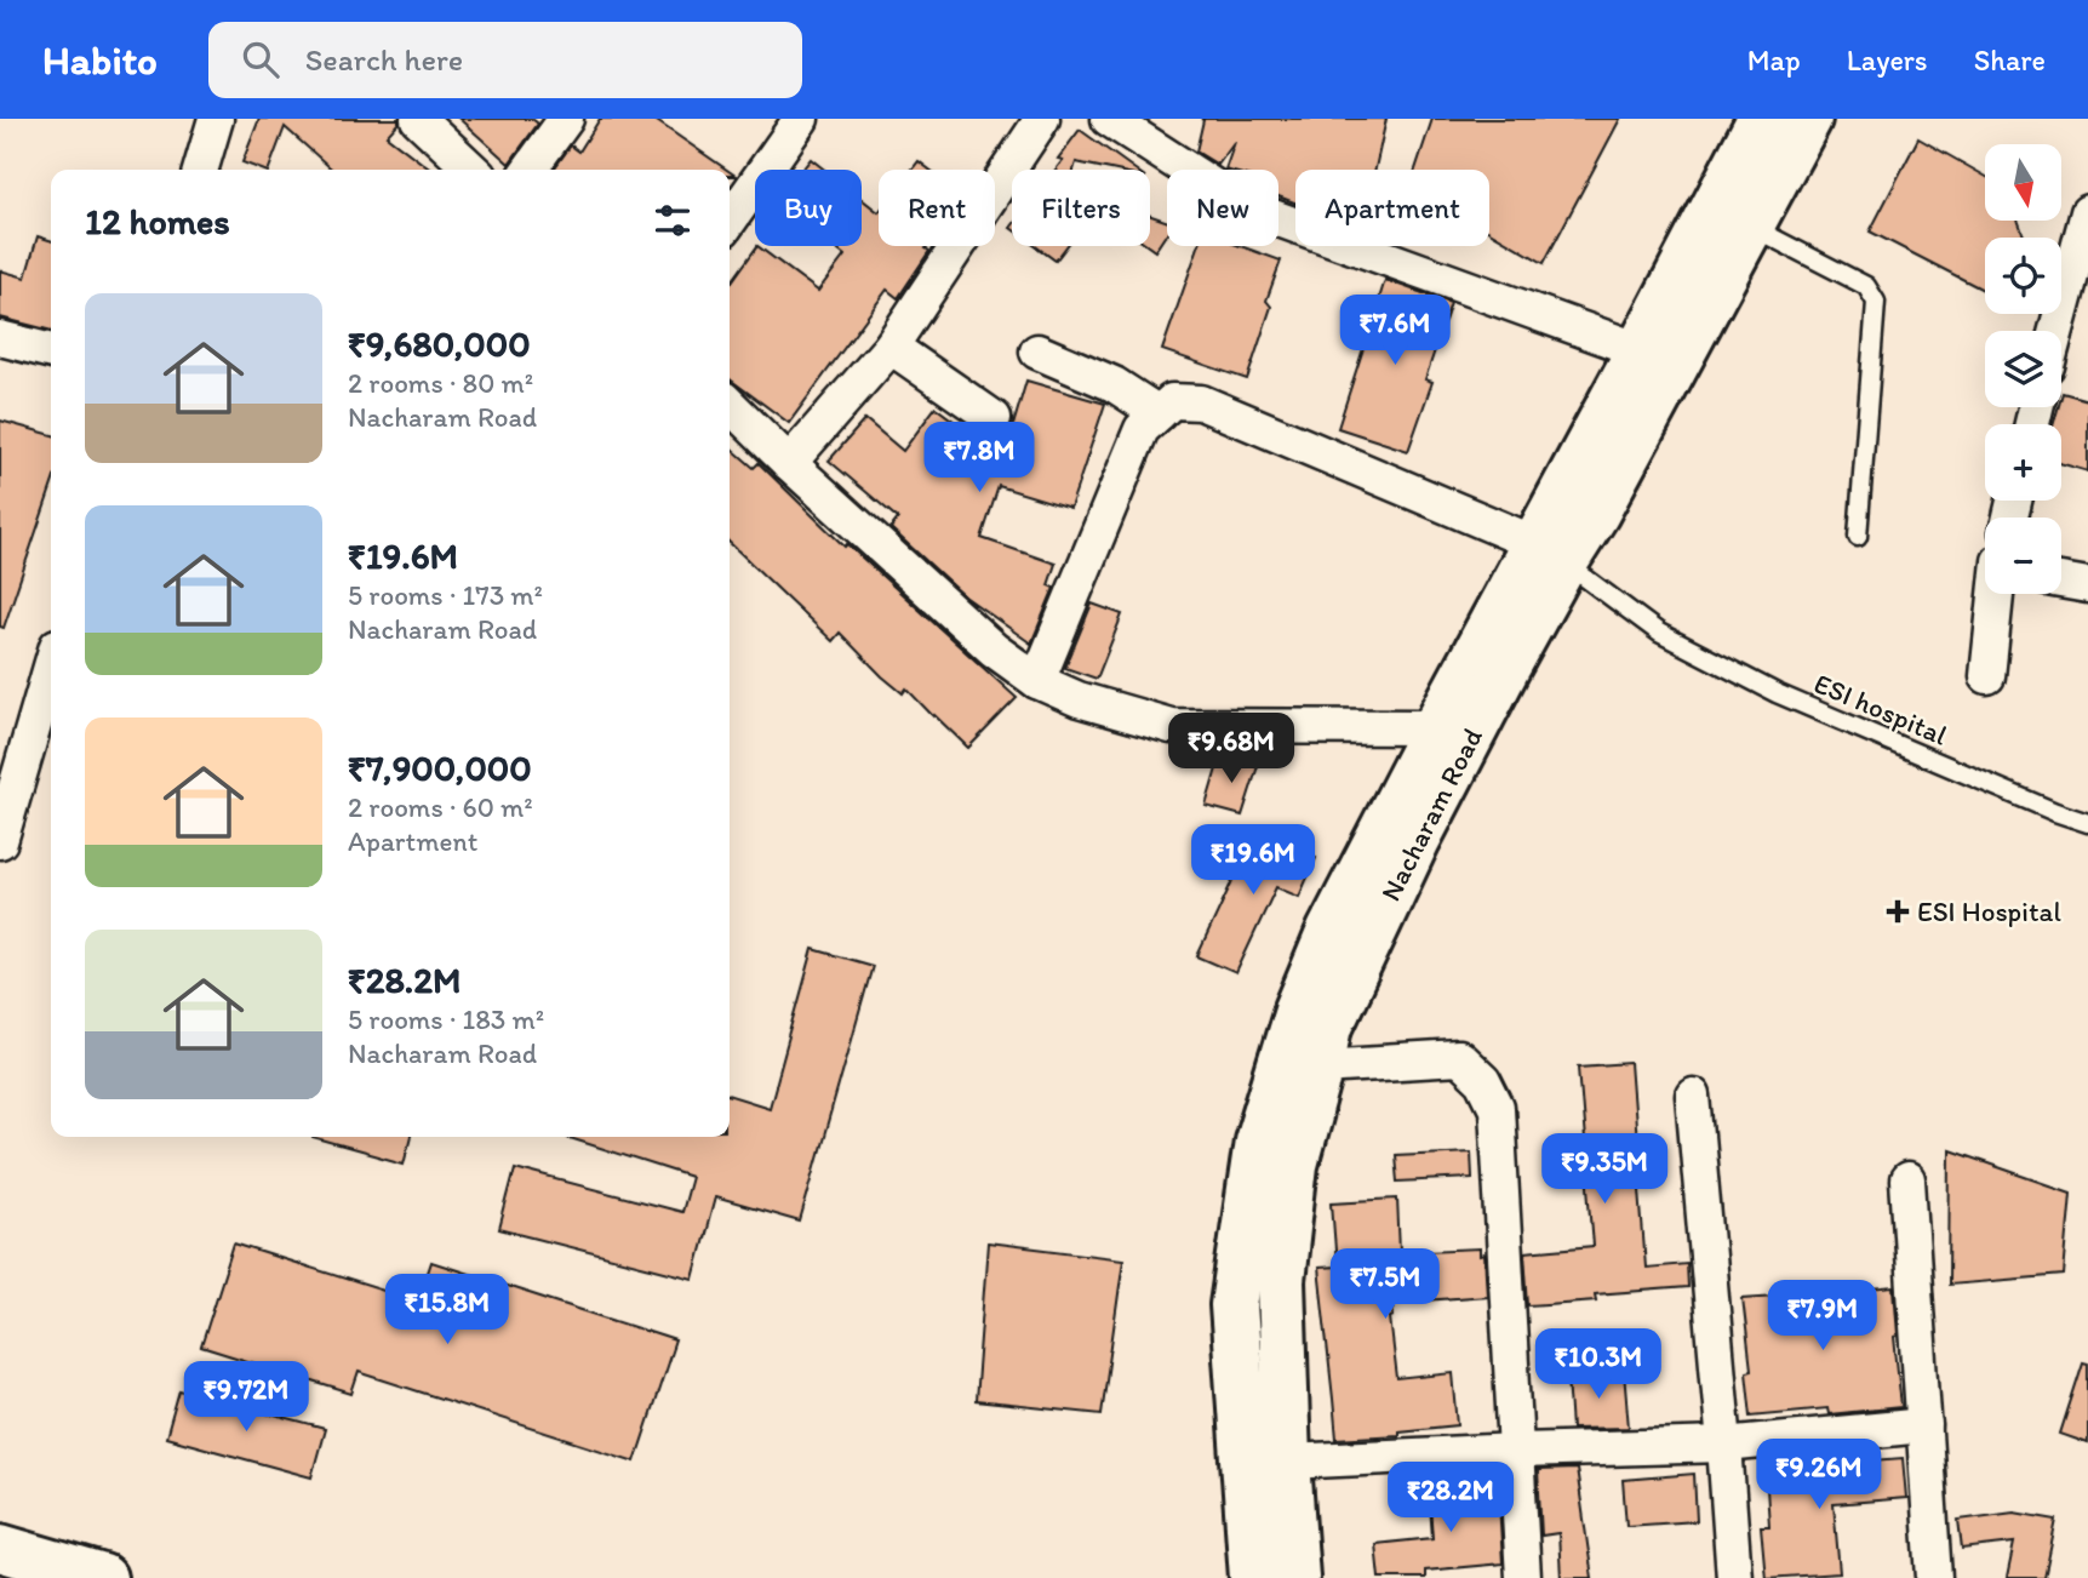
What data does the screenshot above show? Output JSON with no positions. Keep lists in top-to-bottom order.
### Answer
{
  "streets": {
    "main road": ["Nacharam Road"],
    "lane": ["ESI hospital"]
  },
  "crossings": [
    ["ESI hospital", "Nacharam Road"]
  ],
  "places": {
    "health": ["ESI Hospital"]
  },
  "north": "bottom",
  "page": {
    "header": "Habito",
    "search": "Search here",
    "nav": ["Map", "Layers", "Share"],
    "map_buttons": ["+", "−"],
    "chip": [
      "Buy",
      "Rent",
      "Filters",
      "New",
      "Apartment"
    ],
    "heading": "12 homes",
    "list": [
      {
        "name": "₹9,680,000",
        "note": "2 rooms · 80 m² · Nacharam Road"
      },
      {
        "name": "₹19.6M",
        "note": "5 rooms · 173 m² · Nacharam Road"
      },
      {
        "name": "₹7,900,000",
        "note": "2 rooms · 60 m² · Apartment"
      },
      {
        "name": "₹28.2M",
        "note": "5 rooms · 183 m² · Nacharam Road"
      }
    ],
    "price": [
      "₹7.6M",
      "₹7.8M",
      "₹9.68M",
      "₹19.6M",
      "₹9.35M",
      "₹7.5M",
      "₹15.8M",
      "₹7.9M",
      "₹10.3M",
      "₹9.72M",
      "₹9.26M",
      "₹28.2M"
    ]
  }
}
